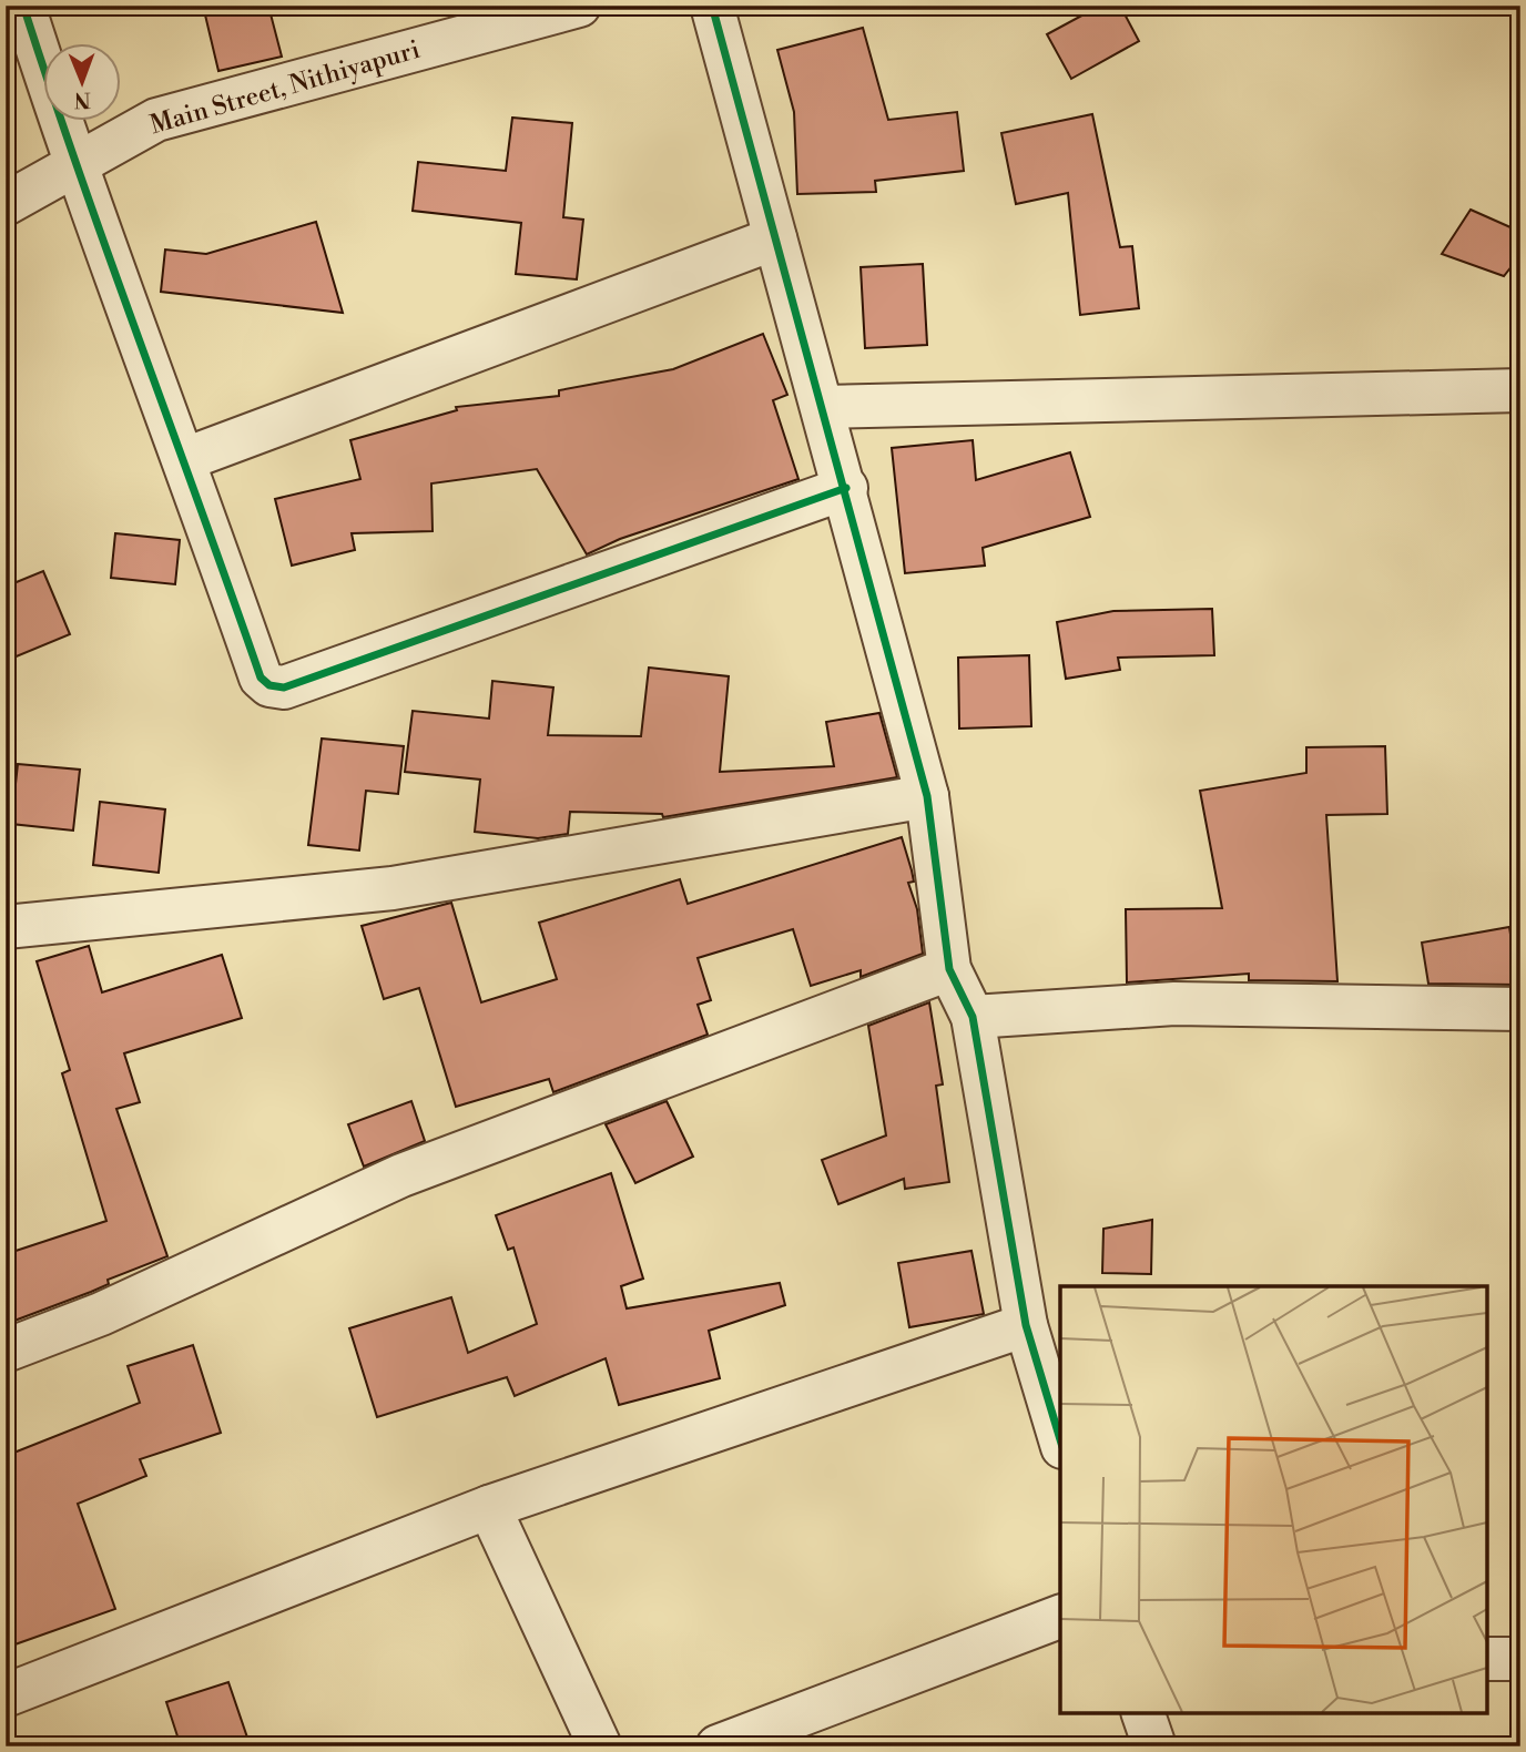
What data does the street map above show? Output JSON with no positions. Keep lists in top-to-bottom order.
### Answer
{
  "streets": {
    "street": ["Main Street, Nithiyapuri"]
  },
  "north": "bottom"
}
